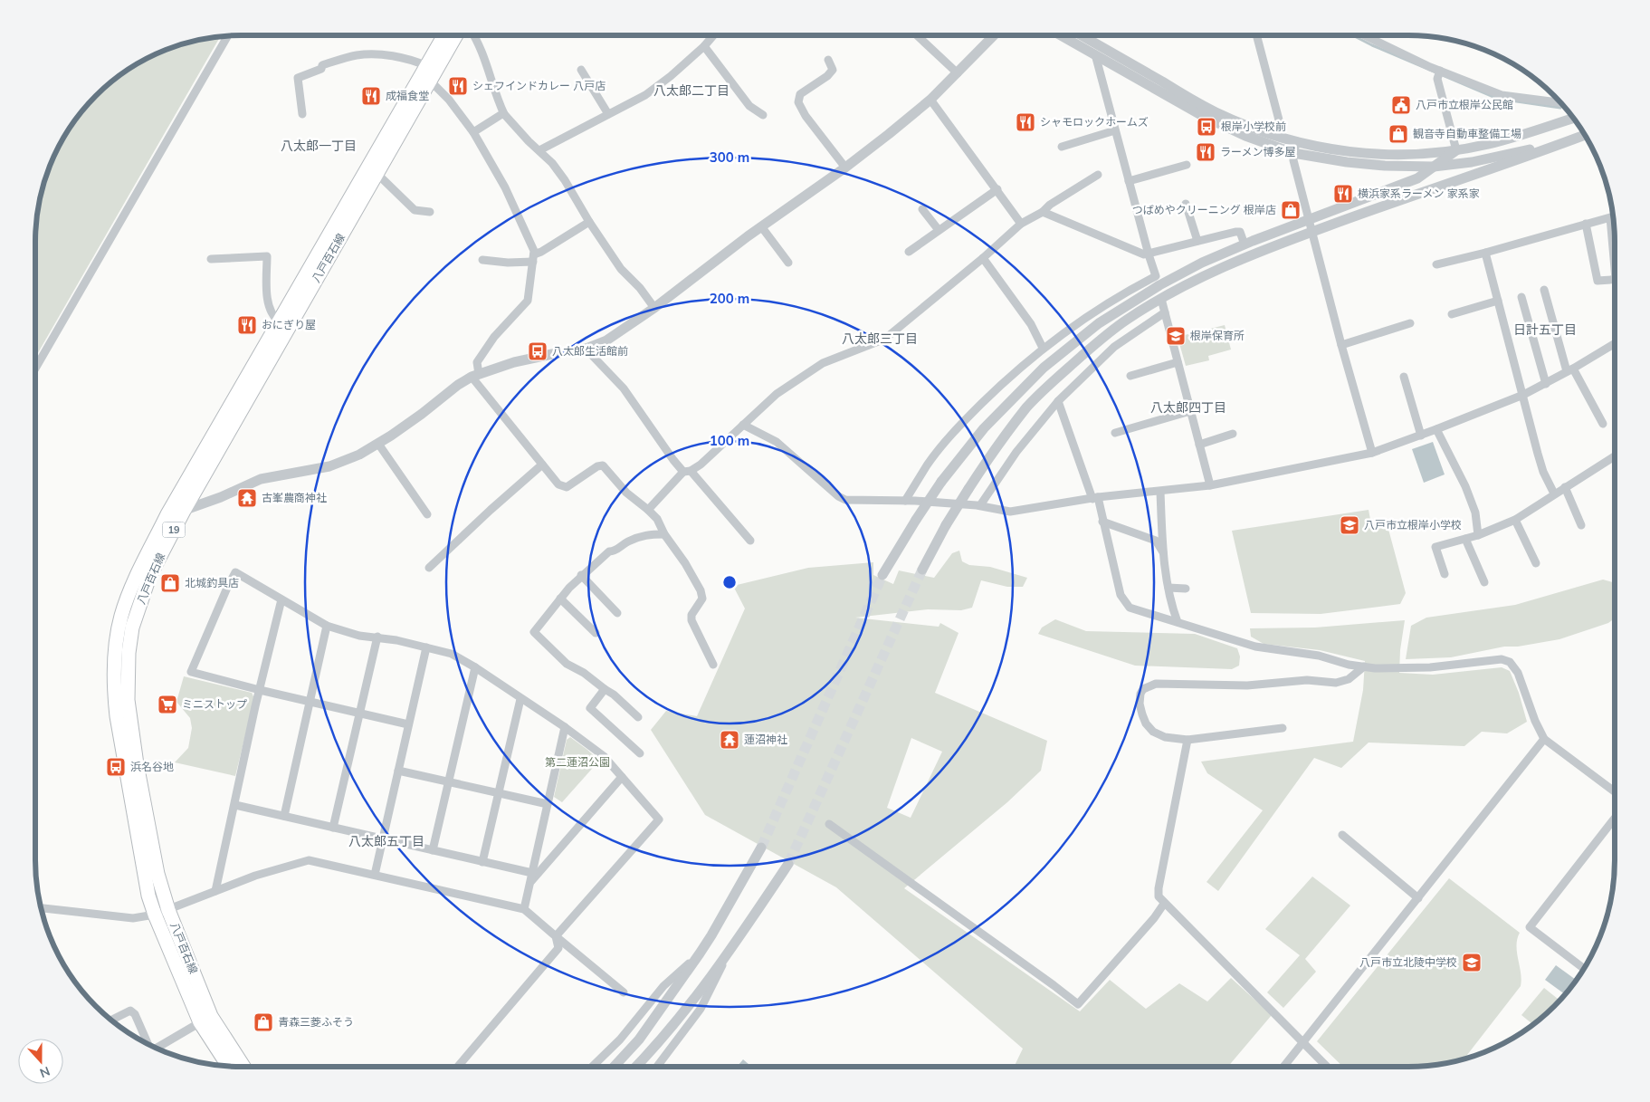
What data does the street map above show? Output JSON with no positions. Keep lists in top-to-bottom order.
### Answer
{
  "streets": {
    "main road": ["八戸百石線", "19"]
  },
  "districts": [
    "八太郎二丁目",
    "八太郎一丁目",
    "日計五丁目",
    "八太郎三丁目",
    "八太郎四丁目",
    "八太郎五丁目"
  ],
  "parks": ["第二蓮沼公園"],
  "places": {
    "restaurant": [
      "シェフインドカレー 八戸店",
      "成福食堂",
      "シャモロックホームズ",
      "ラーメン博多屋",
      "横浜家系ラーメン 家系家",
      "おにぎり屋"
    ],
    "public building": ["八戸市立根岸公民館"],
    "bus stop": ["根岸小学校前", "八太郎生活館前", "浜名谷地"],
    "shop": [
      "観音寺自動車整備工場",
      "つばめやクリーニング 根岸店",
      "北城釣具店",
      "青森三菱ふそう"
    ],
    "school or university": ["根岸保育所", "八戸市立根岸小学校", "八戸市立北陵中学校"],
    "temple": ["古峯農商神社", "蓮沼神社"],
    "supermarket": ["ミニストップ"]
  },
  "north": "bottom",
  "rings": ["300 m", "200 m", "100 m"]
}
